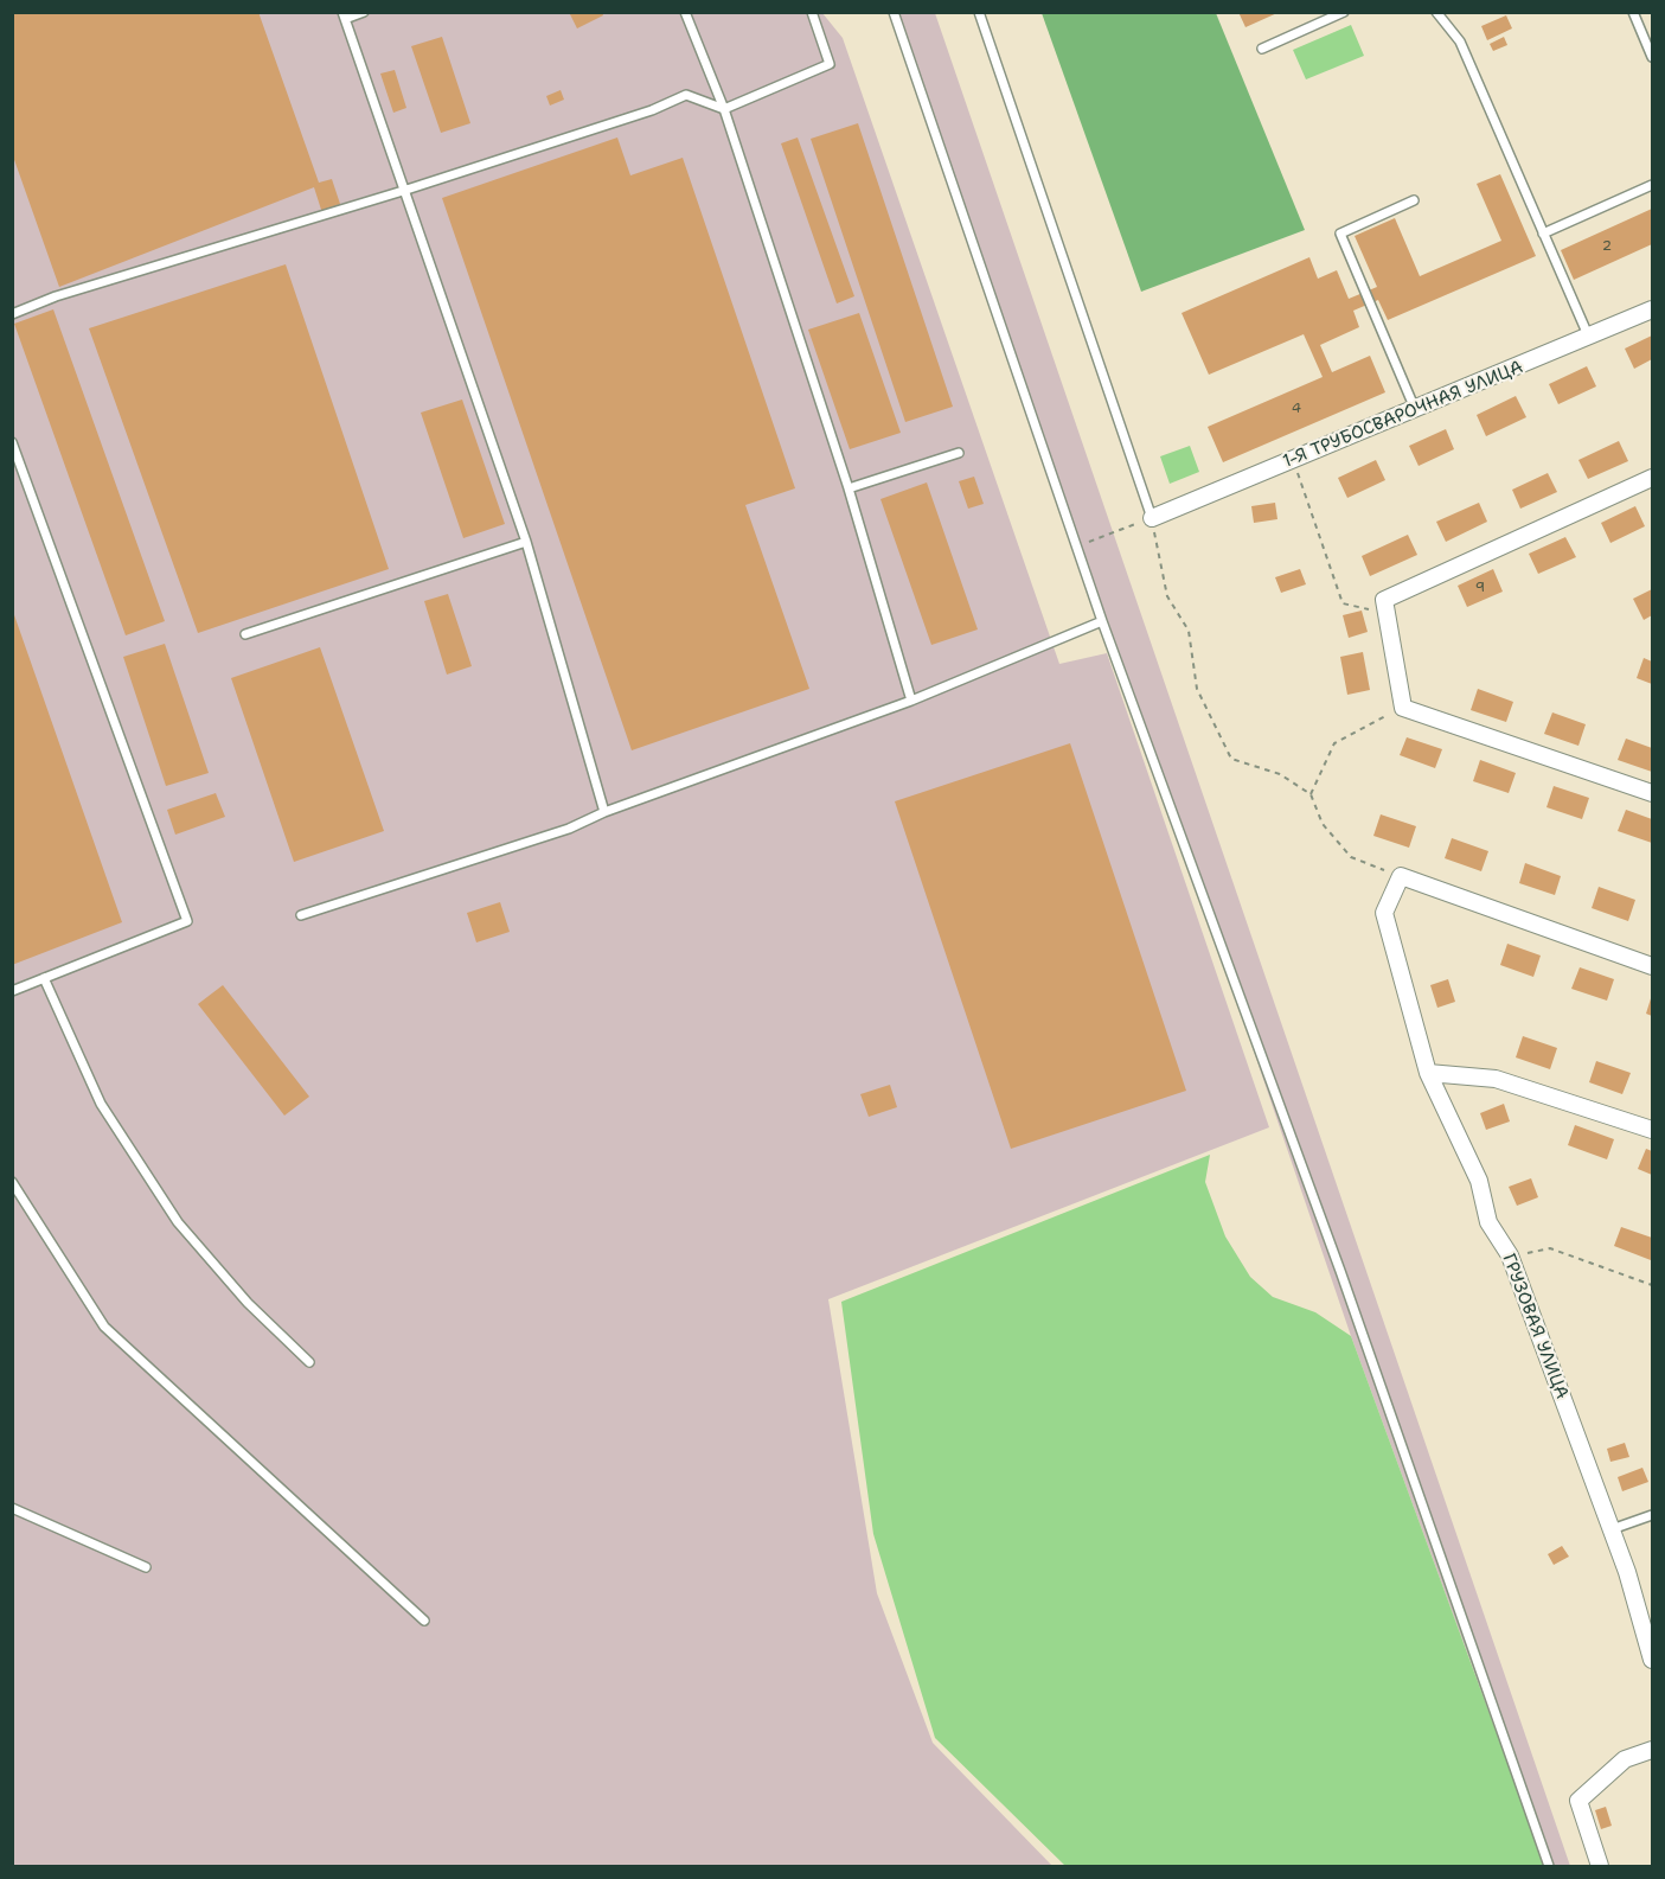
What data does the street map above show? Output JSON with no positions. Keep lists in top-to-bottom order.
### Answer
{
  "streets": {
    "street": ["1-Я ТРУБОСВАРОЧНАЯ УЛИЦА", "ГРУЗОВАЯ УЛИЦА"]
  },
  "house_numbers": ["2", "4", "9"]
}
